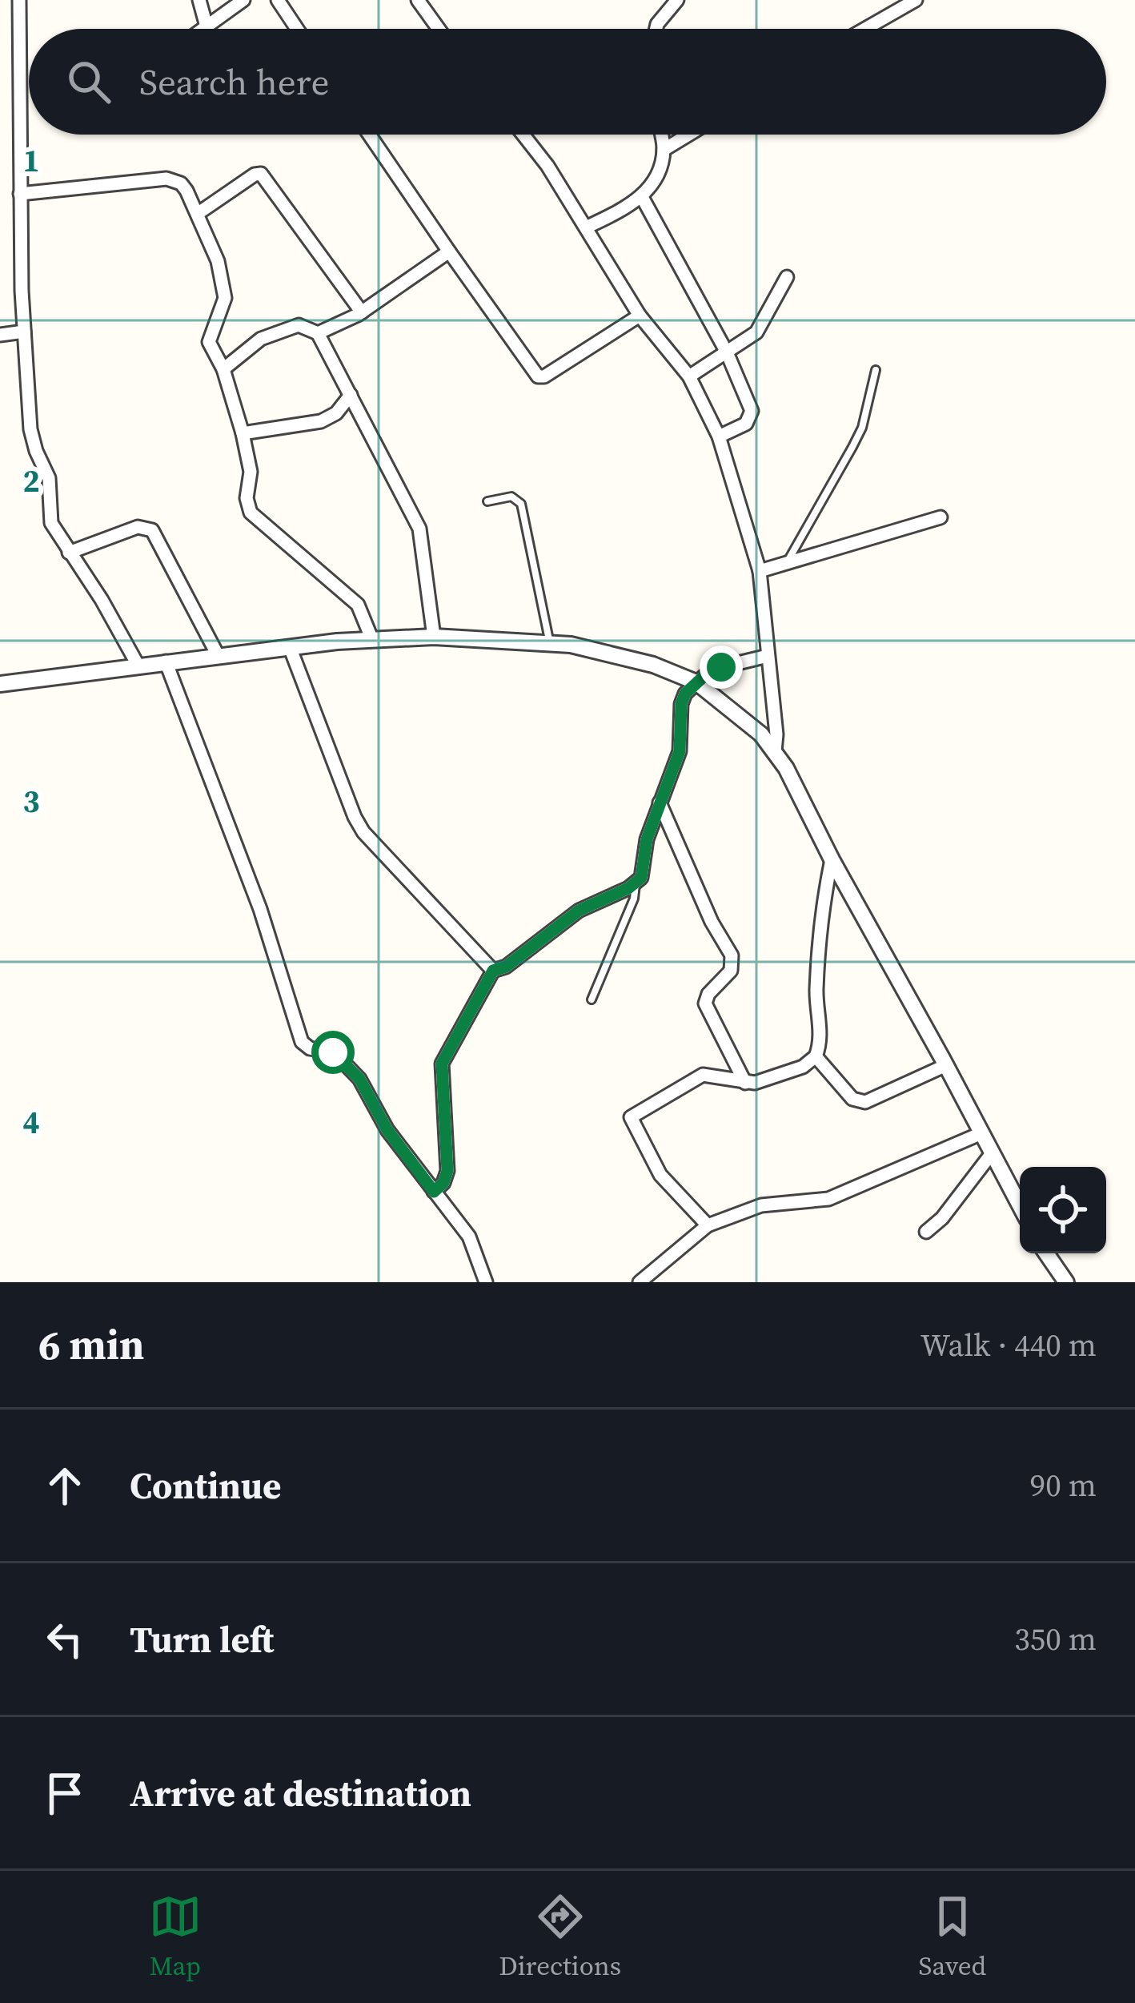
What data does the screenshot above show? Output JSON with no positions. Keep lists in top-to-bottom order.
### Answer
{
  "page": {
    "search": "Search here",
    "heading": ["6 min", "Walk · 440 m"],
    "list": [
      ["Continue", "90 m"],
      ["Turn left", "350 m"],
      "Arrive at destination"
    ],
    "nav": ["Map", "Directions", "Saved"]
  },
  "grid": {
    "rows": [
      "1",
      "2",
      "3",
      "4"
    ]
  }
}
